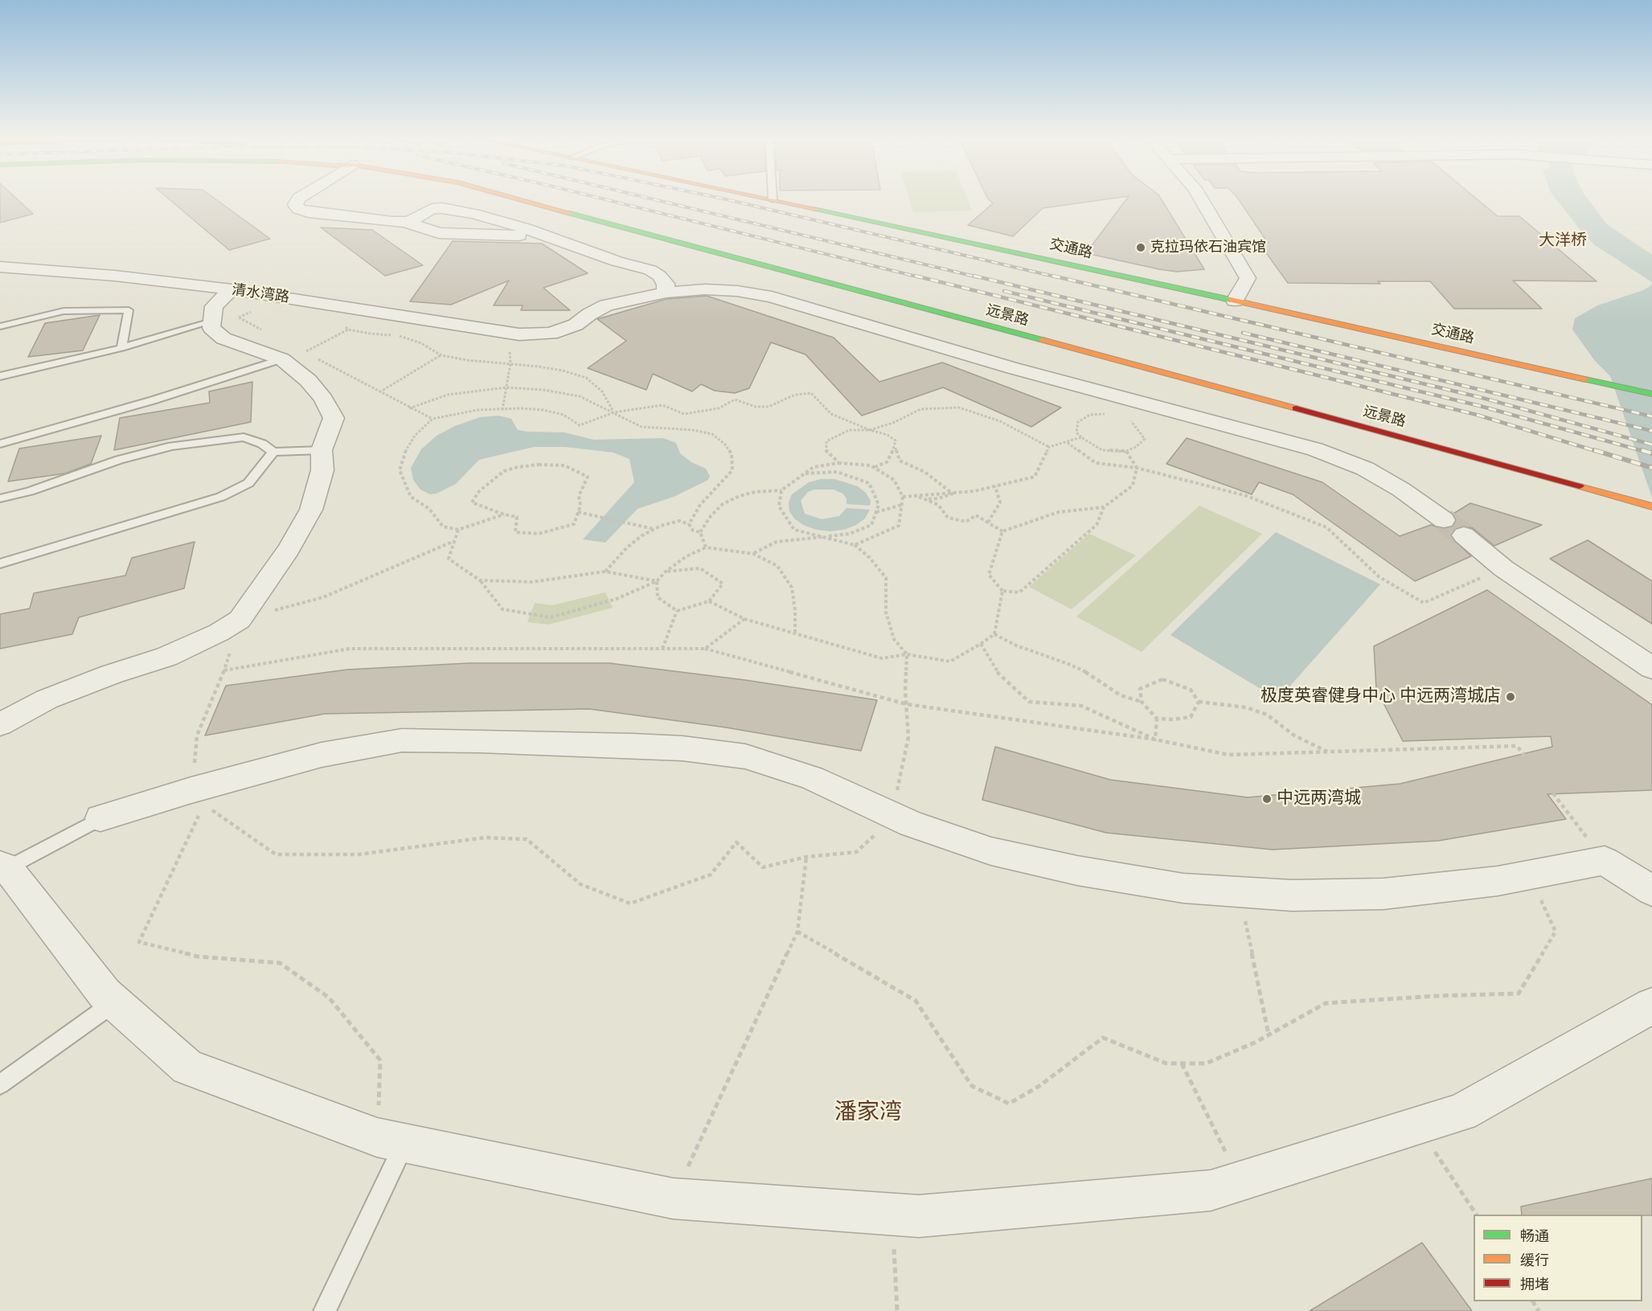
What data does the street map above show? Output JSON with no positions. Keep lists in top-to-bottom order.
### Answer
{
  "streets": {
    "street": ["交通路", "清水湾路", "远景路"]
  },
  "districts": ["大洋桥", "潘家湾"],
  "places": ["克拉玛依石油宾馆", "极度英睿健身中心 中远两湾城店", "中远两湾城"],
  "legend": ["畅通", "缓行", "拥堵"]
}
